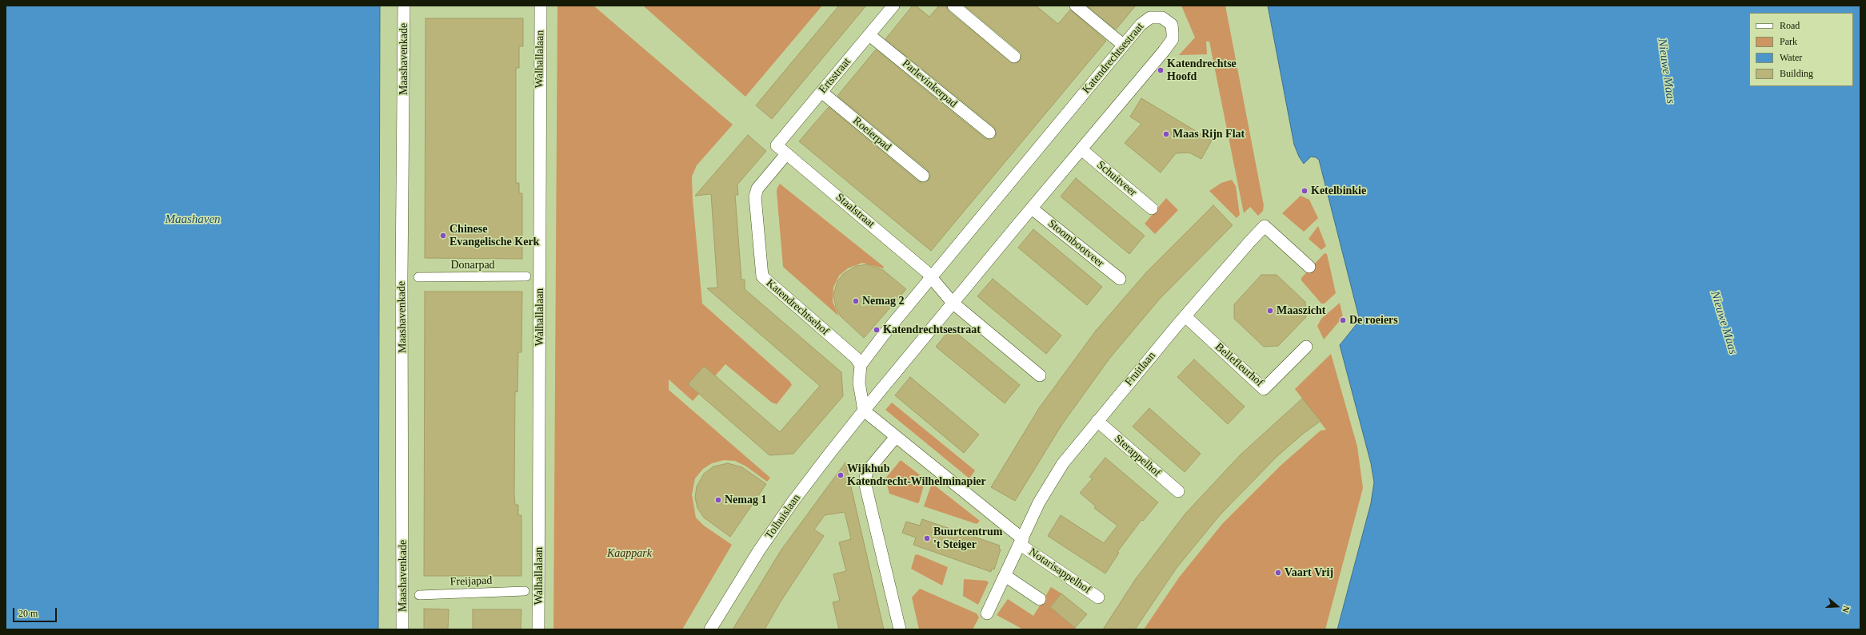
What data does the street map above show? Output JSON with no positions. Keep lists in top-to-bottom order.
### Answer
{
  "streets": {
    "street": [
      "Katendrechtsestraat",
      "Maashavenkade",
      "Walhallalaan",
      "Ertsstraat",
      "Parlevinkerpad",
      "Roeierpad",
      "Schuitveer",
      "Staalstraat",
      "Stoombootveer",
      "Donarpad",
      "Katendrechtsehof",
      "Bellefleurhof",
      "Fruitlaan",
      "Sterappelhof",
      "Tolhuislaan",
      "Notarisappelhof",
      "Freijapad"
    ]
  },
  "crossings": [
    ["Katendrechtsestraat", "Schuitveer"],
    ["Katendrechtsestraat", "Staalstraat"],
    ["Katendrechtsestraat", "Stoombootveer"],
    ["Katendrechtsestraat", "Katendrechtsehof"],
    ["Katendrechtsestraat", "Tolhuislaan"],
    ["Ertsstraat", "Parlevinkerpad"],
    ["Ertsstraat", "Roeierpad"],
    ["Ertsstraat", "Staalstraat"],
    ["Staalstraat", "Katendrechtsehof"],
    ["Bellefleurhof", "Fruitlaan"],
    ["Fruitlaan", "Sterappelhof"],
    ["Fruitlaan", "Notarisappelhof"]
  ],
  "water": ["Nieuwe Maas", "Maashaven"],
  "parks": ["Kaappark"],
  "places": [
    "Katendrechtse Hoofd",
    "Maas Rijn Flat",
    "Ketelbinkie",
    "Chinese Evangelische Kerk",
    "Nemag 2",
    "Maaszicht",
    "De roeiers",
    "Katendrechtsestraat",
    "Wijkhub Katendrecht-Wilhelminapier",
    "Nemag 1",
    "Buurtcentrum 't Steiger",
    "Vaart Vrij"
  ],
  "legend": [
    "Road",
    "Park",
    "Water",
    "Building"
  ],
  "scale_bar": "20 m",
  "north": "right"
}
